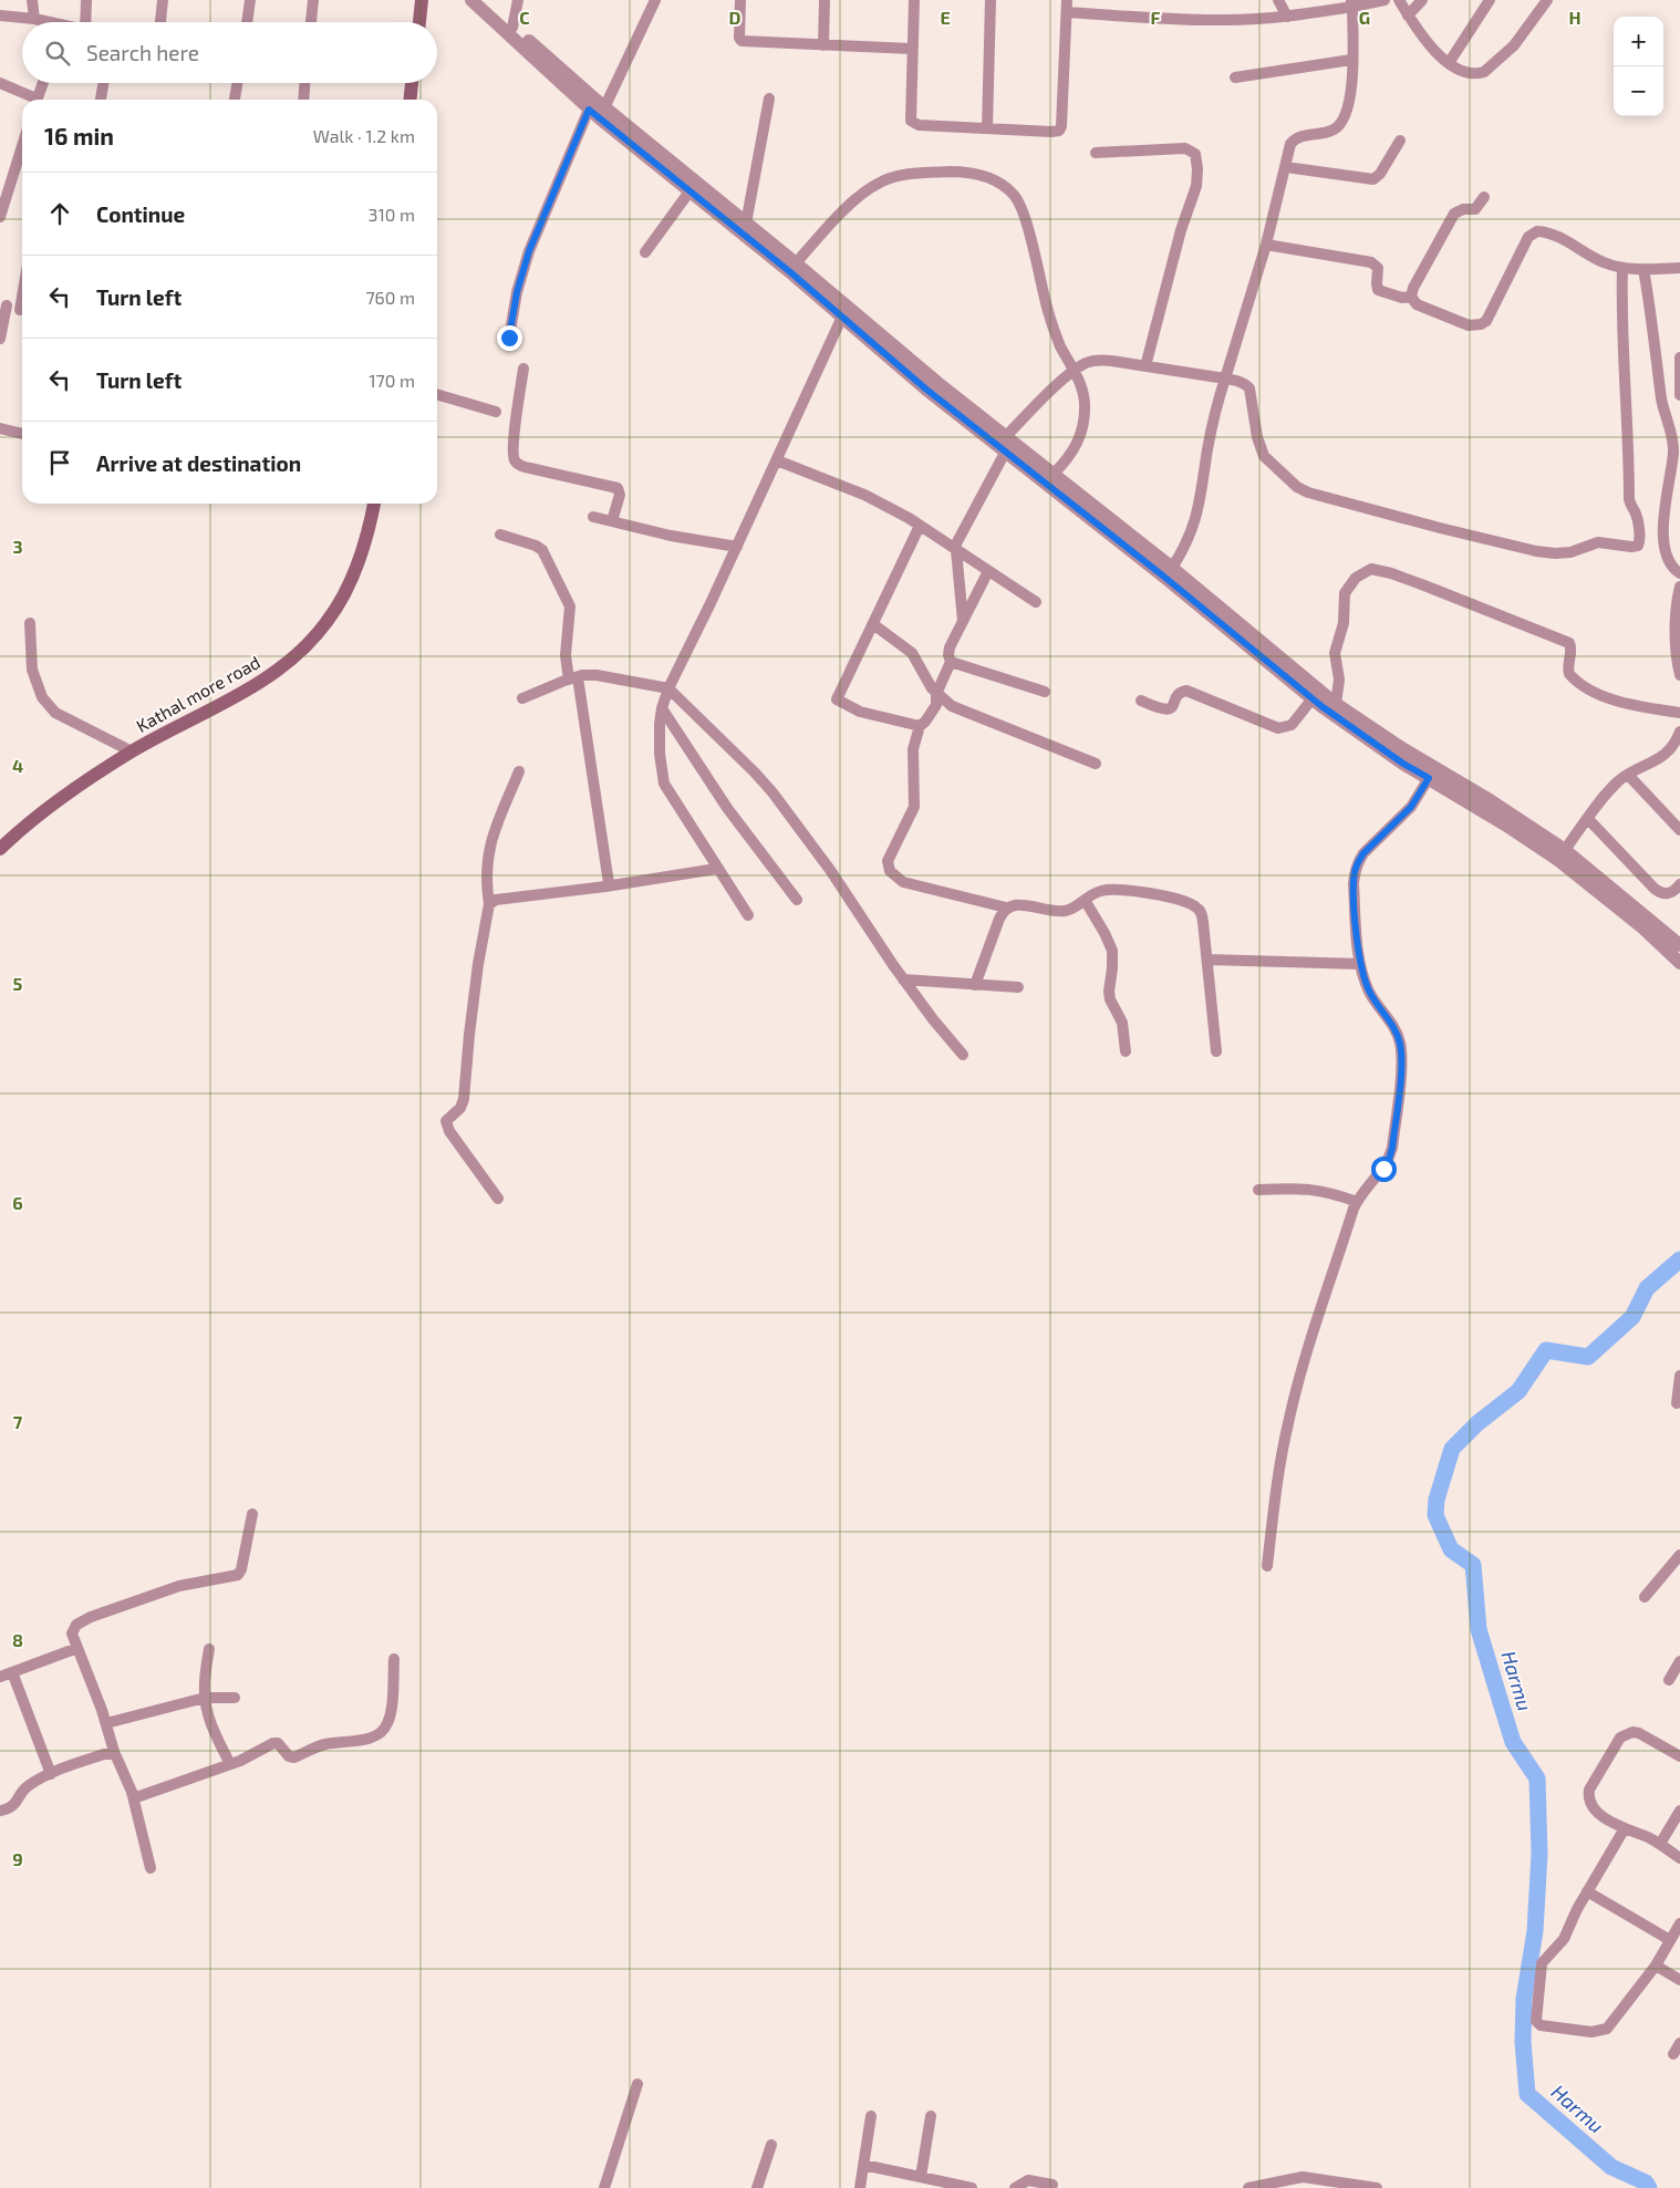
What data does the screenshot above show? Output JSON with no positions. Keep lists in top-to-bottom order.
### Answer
{
  "streets": {
    "main road": ["Kathal more road"]
  },
  "water": ["Harmu"],
  "page": {
    "map_buttons": ["+", "−"],
    "search": "Search here",
    "heading": ["16 min", "Walk · 1.2 km"],
    "list": [
      ["Continue", "310 m"],
      ["Turn left", "760 m"],
      ["Turn left", "170 m"],
      "Arrive at destination"
    ]
  },
  "grid": {
    "columns": [
      "C",
      "D",
      "E",
      "F",
      "G",
      "H"
    ],
    "rows": [
      "3",
      "4",
      "5",
      "6",
      "7",
      "8",
      "9"
    ]
  }
}
